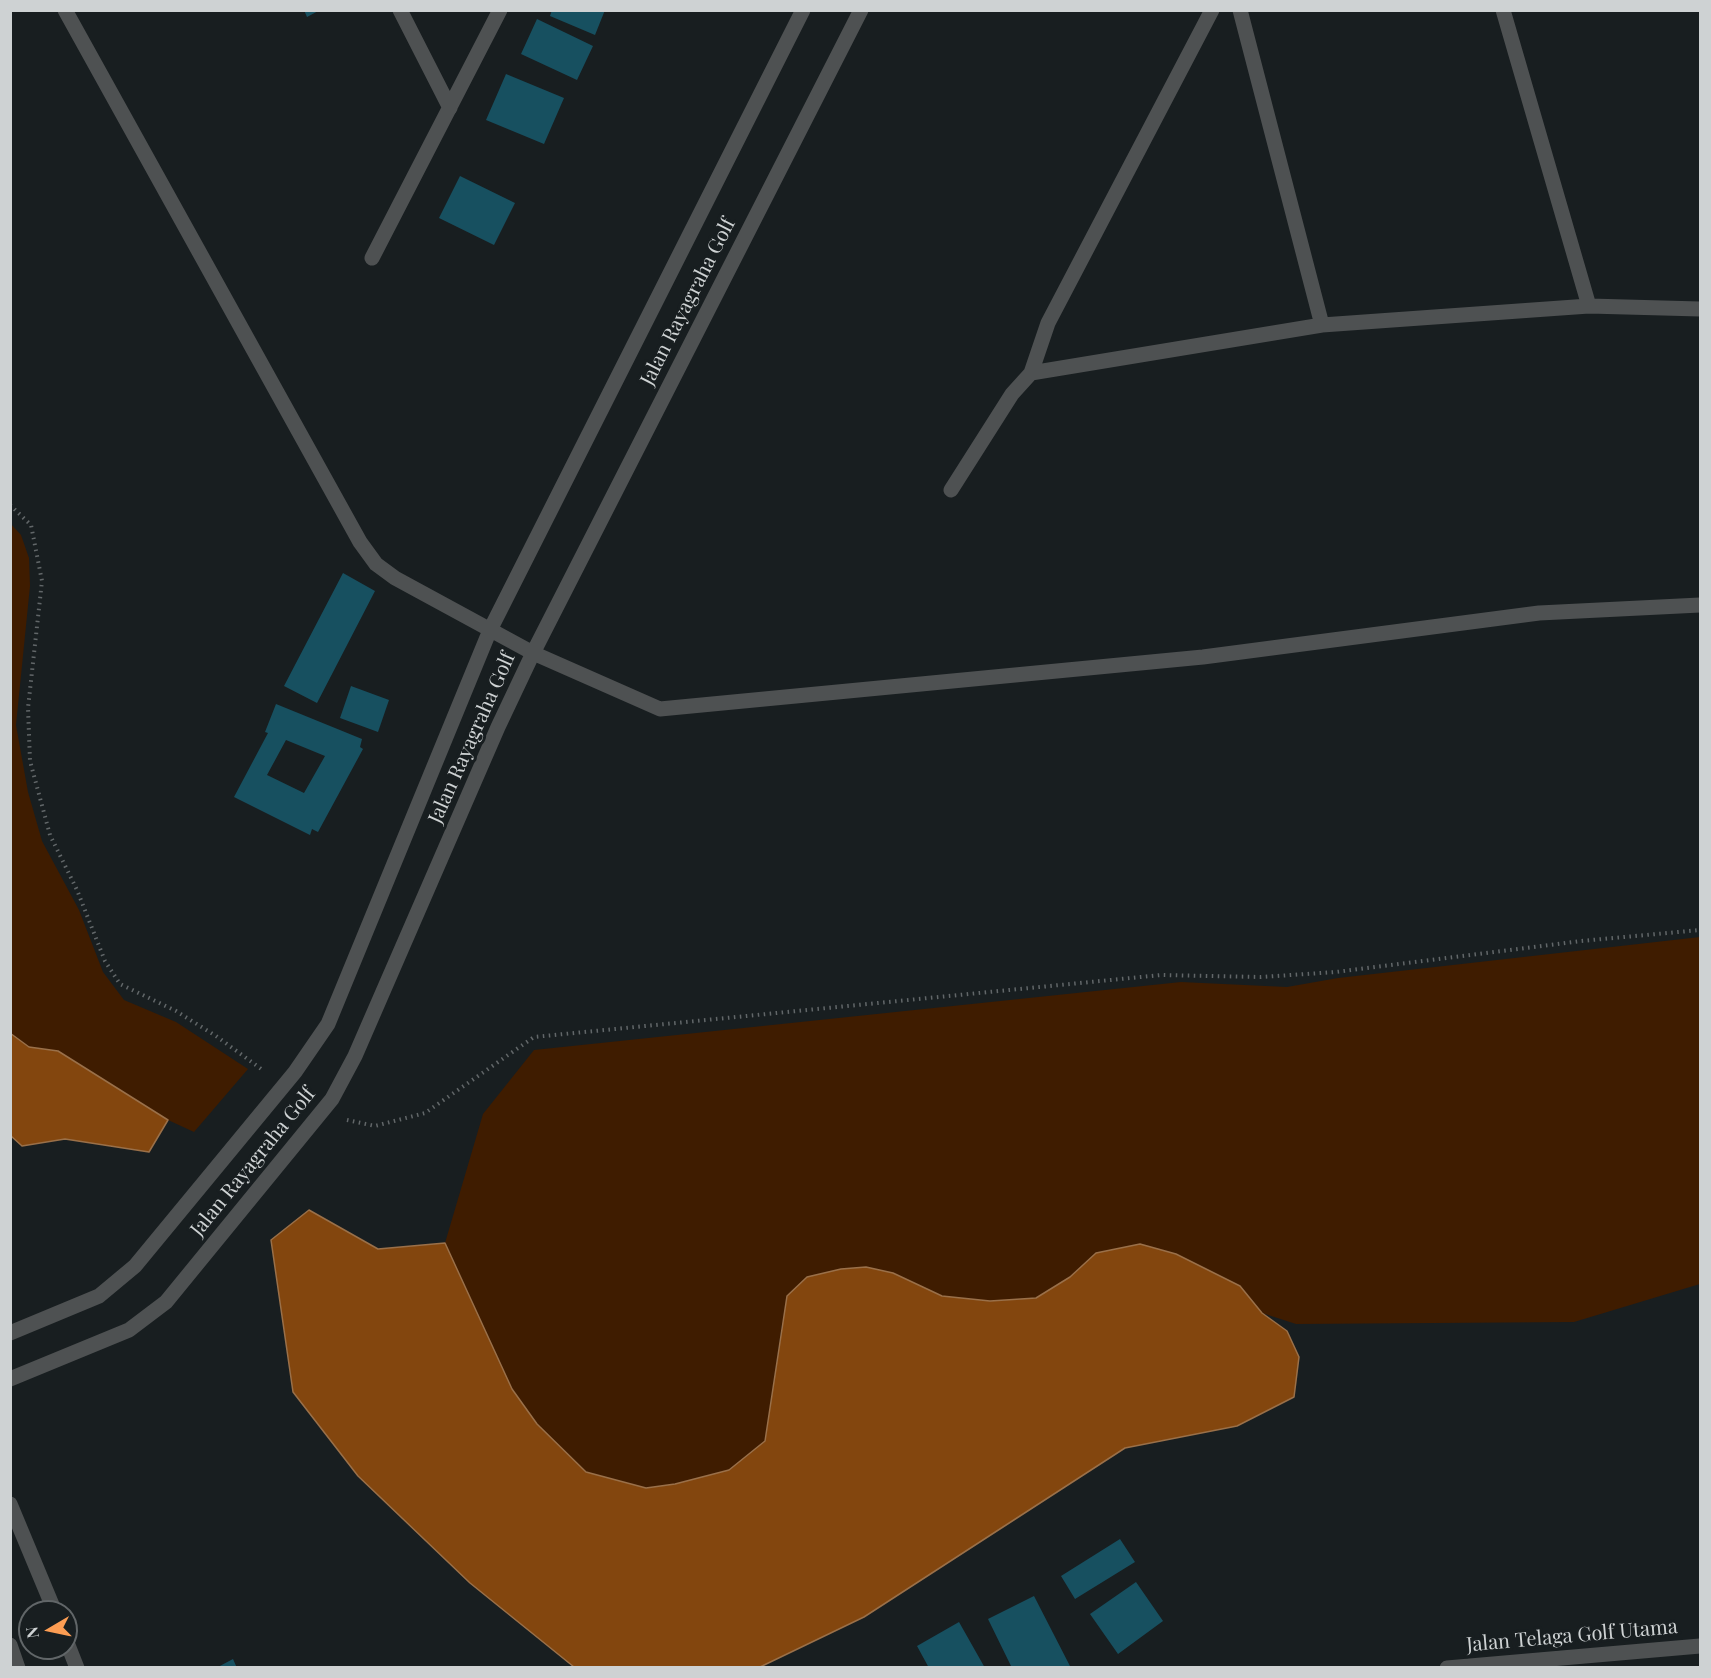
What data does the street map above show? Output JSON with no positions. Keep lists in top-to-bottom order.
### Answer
{
  "streets": {
    "street": ["Jalan Rayagraha Golf", "Jalan Telaga Golf Utama"]
  },
  "north": "left"
}
